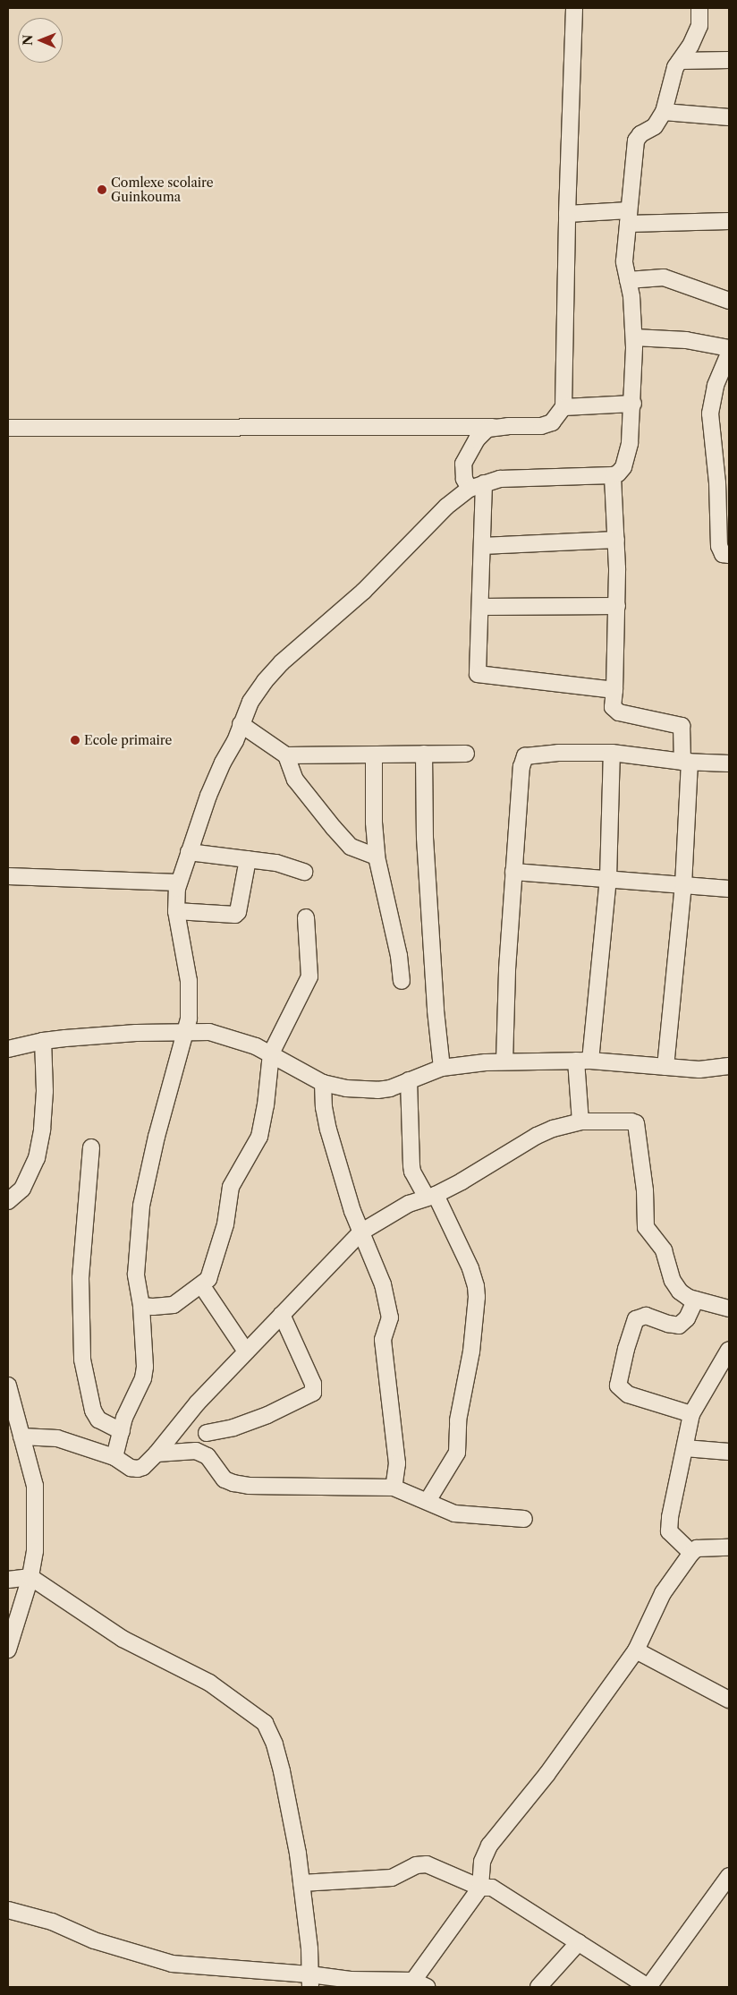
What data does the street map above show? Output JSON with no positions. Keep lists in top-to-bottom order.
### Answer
{
  "places": ["Comlexe scolaire Guinkouma", "Ecole primaire"],
  "north": "left"
}
